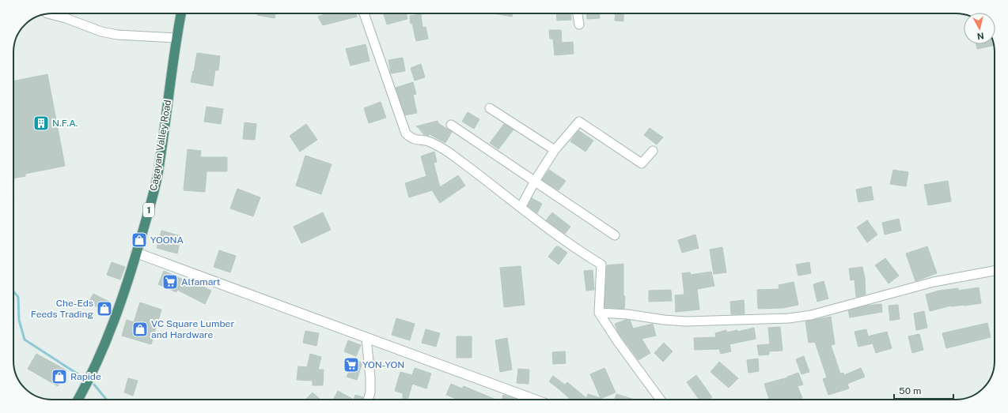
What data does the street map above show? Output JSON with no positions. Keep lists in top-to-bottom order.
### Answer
{
  "streets": {
    "highway": ["Cagayan Valley Road", "1"]
  },
  "places": {
    "building": ["N.F.A."],
    "shop": [
      "YOONA",
      "Che-Eds Feeds Trading",
      "VC Square Lumber and Hardware",
      "Rapide"
    ],
    "supermarket": ["Alfamart", "YON-YON"]
  },
  "scale_bar": "50 m",
  "north": "bottom"
}
